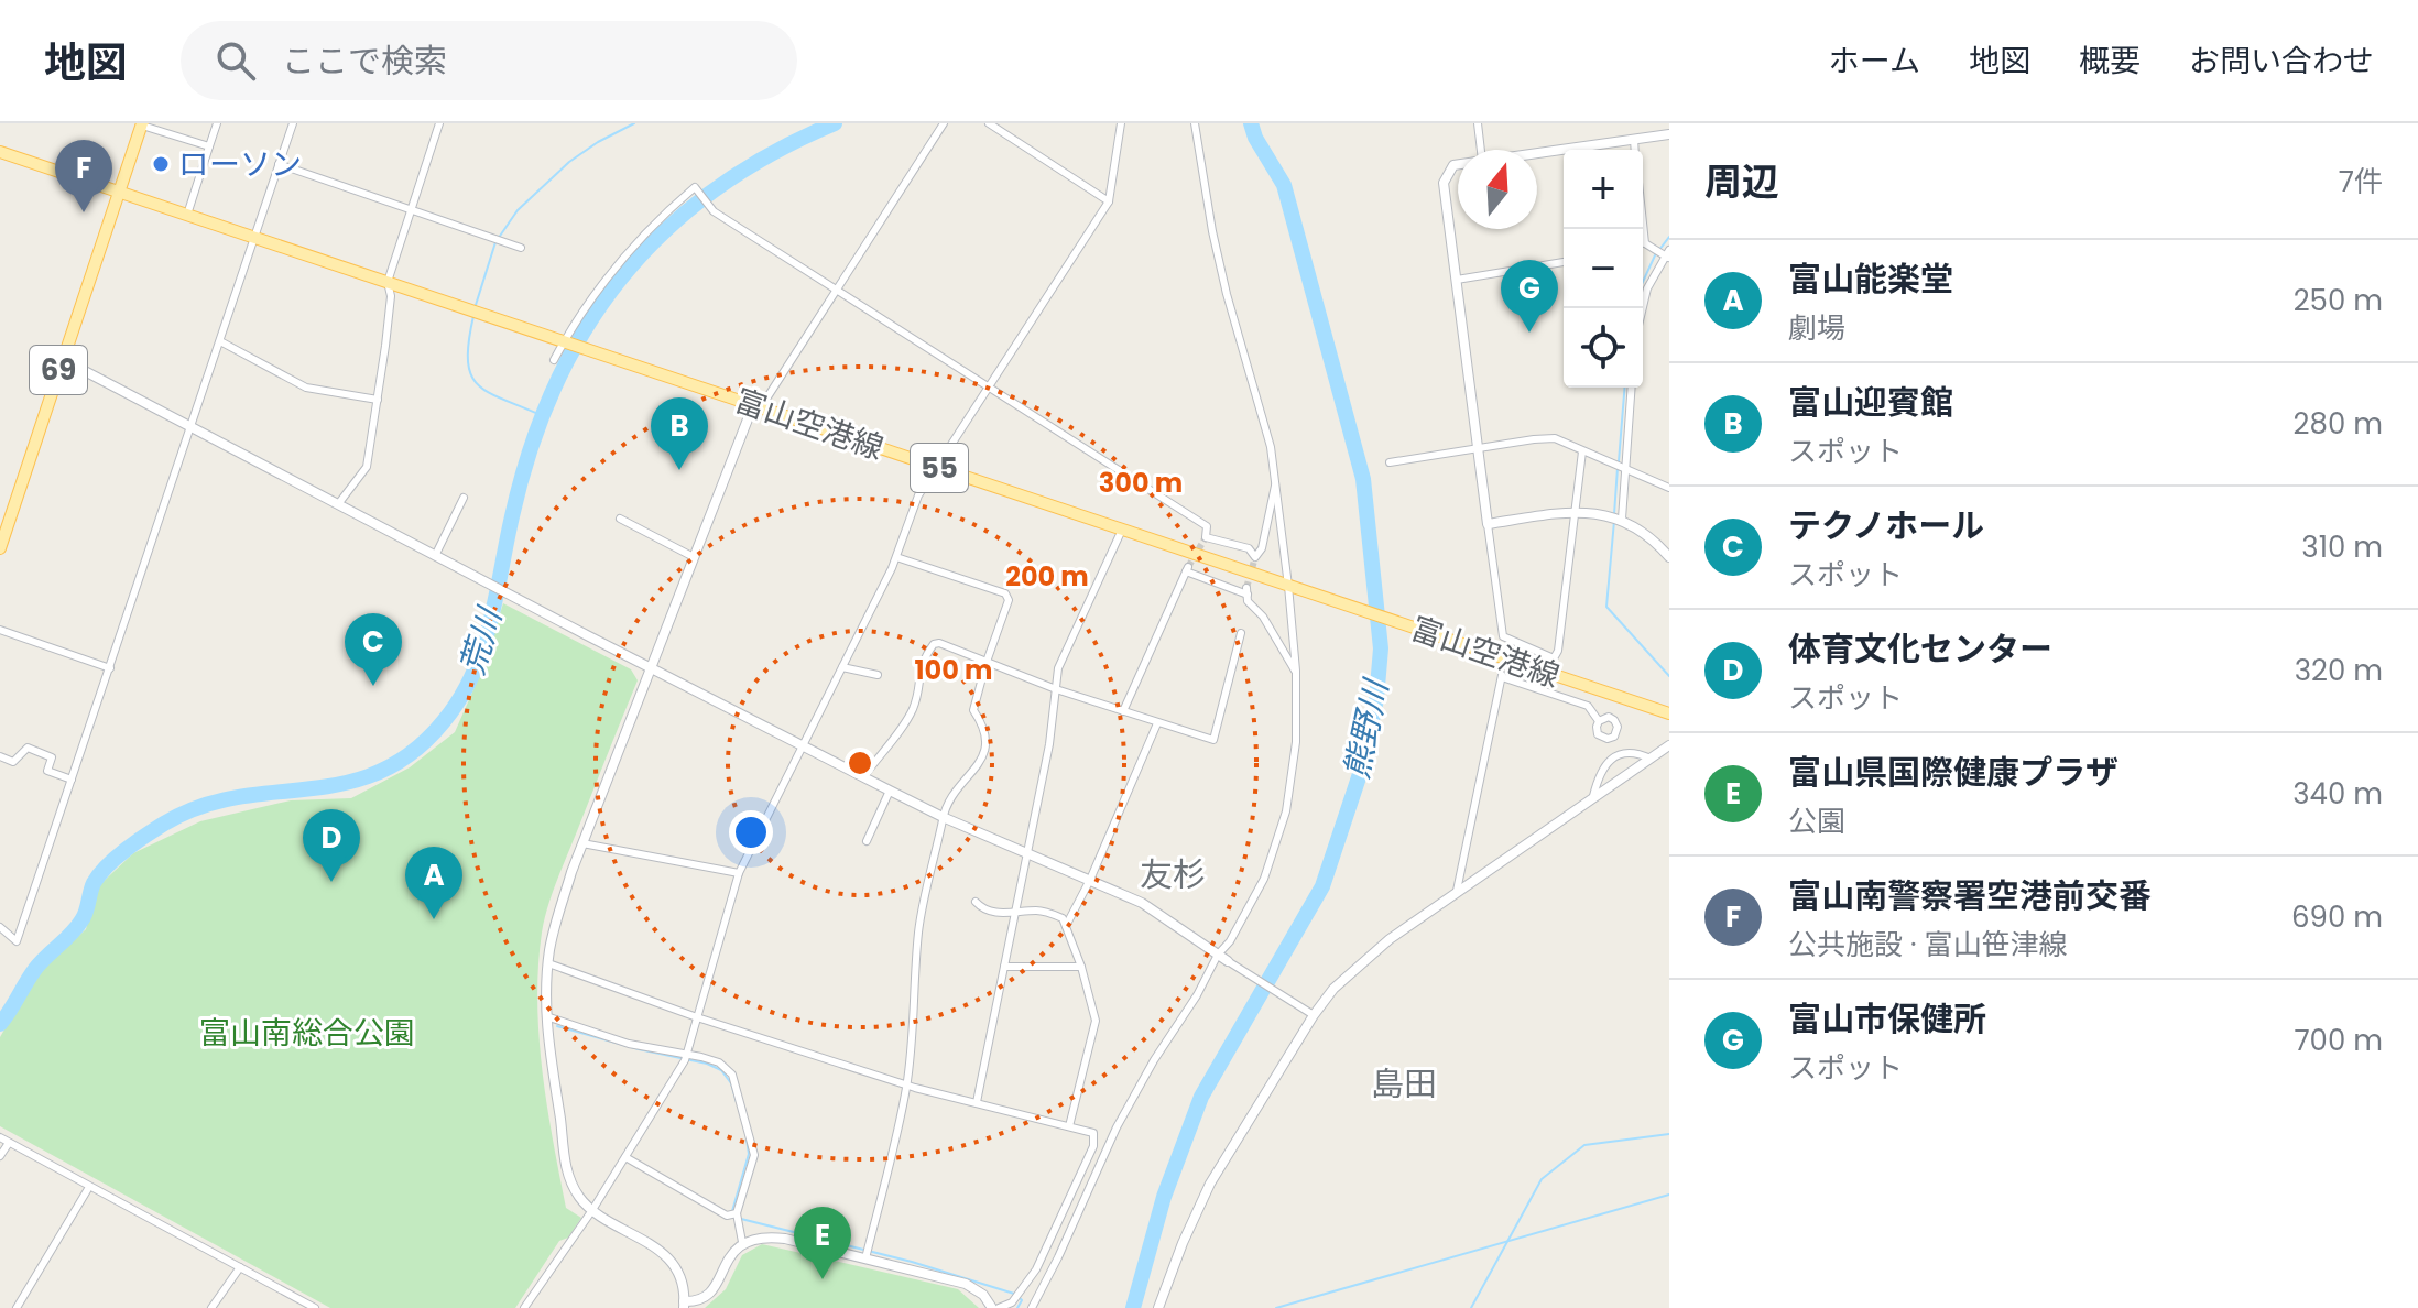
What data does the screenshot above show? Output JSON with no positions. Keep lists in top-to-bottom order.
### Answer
{
  "streets": {
    "main road": ["69", "富山空港線", "55"]
  },
  "crossings": [
    ["69", "富山空港線"]
  ],
  "districts": ["友杉", "島田"],
  "water": ["荒川", "熊野川"],
  "parks": ["富山南総合公園"],
  "places": ["ローソン"],
  "north": "top",
  "page": {
    "header": "地図",
    "search": "ここで検索",
    "nav": [
      "ホーム",
      "地図",
      "概要",
      "お問い合わせ"
    ],
    "heading": ["周辺", "7件"],
    "pins": [
      "F",
      "G",
      "B",
      "C",
      "D",
      "A",
      "E"
    ],
    "map_buttons": ["+", "−"],
    "list": [
      {
        "mark": "A",
        "name": "富山能楽堂",
        "note": "劇場",
        "value": "250 m"
      },
      {
        "mark": "B",
        "name": "富山迎賓館",
        "note": "スポット",
        "value": "280 m"
      },
      {
        "mark": "C",
        "name": "テクノホール",
        "note": "スポット",
        "value": "310 m"
      },
      {
        "mark": "D",
        "name": "体育文化センター",
        "note": "スポット",
        "value": "320 m"
      },
      {
        "mark": "E",
        "name": "富山県国際健康プラザ",
        "note": "公園",
        "value": "340 m"
      },
      {
        "mark": "F",
        "name": "富山南警察署空港前交番",
        "note": "公共施設 · 富山笹津線",
        "value": "690 m"
      },
      {
        "mark": "G",
        "name": "富山市保健所",
        "note": "スポット",
        "value": "700 m"
      }
    ]
  },
  "rings": ["300 m", "200 m", "100 m"]
}
